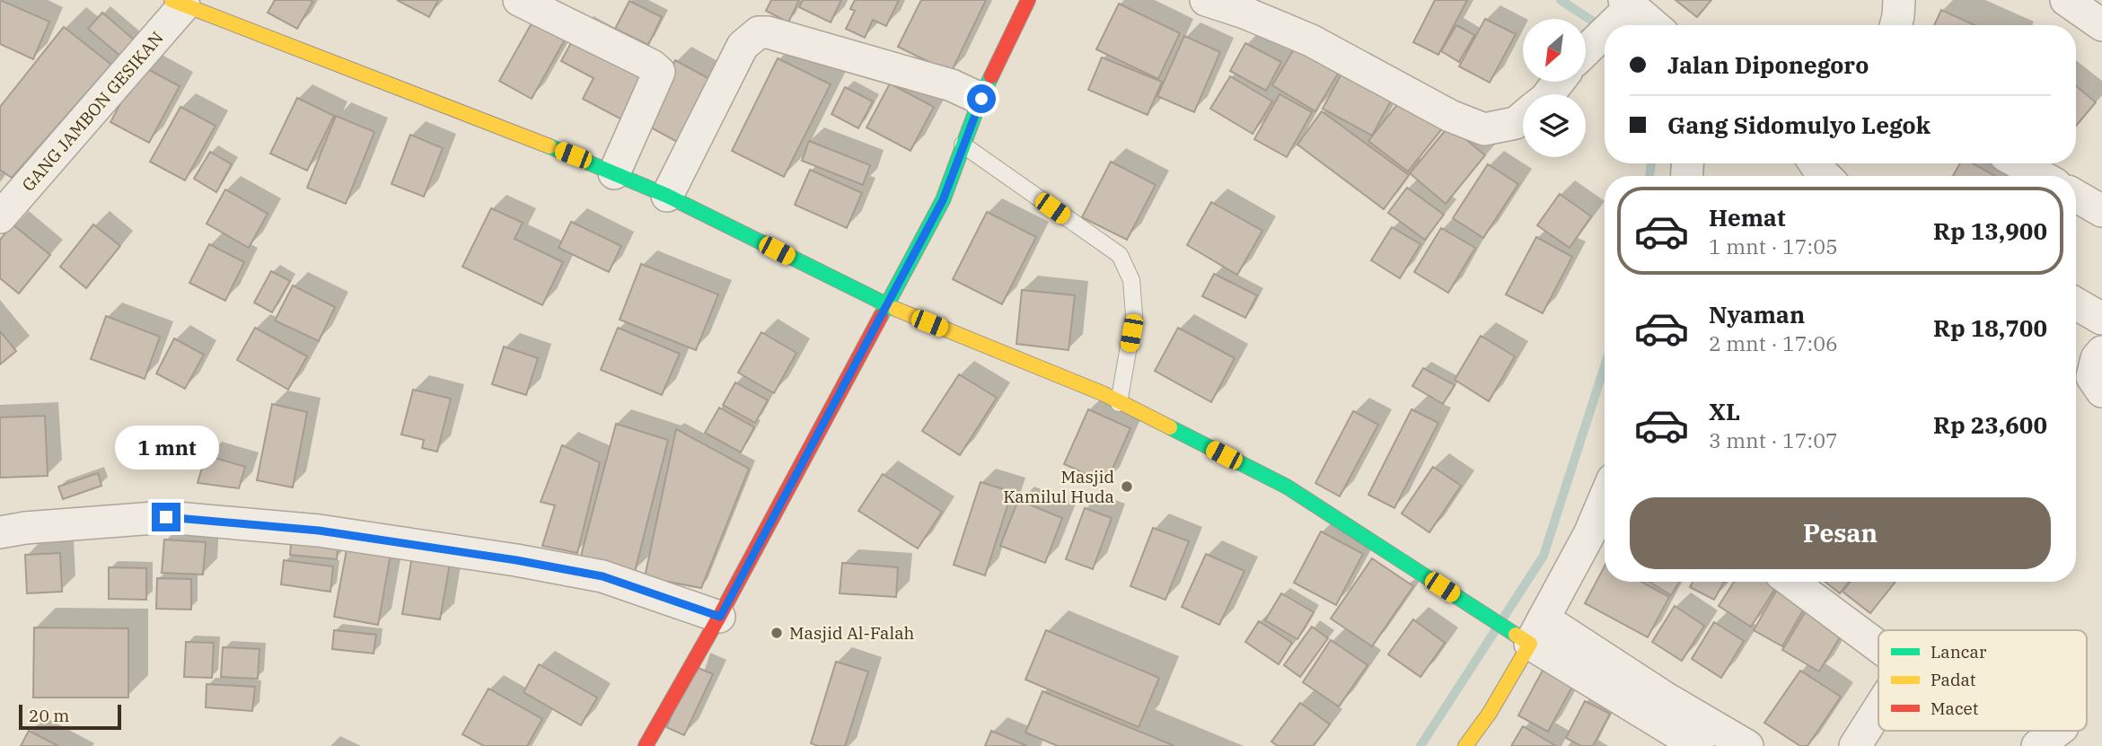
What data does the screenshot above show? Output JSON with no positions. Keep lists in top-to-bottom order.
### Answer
{
  "streets": {
    "street": ["GANG JAMBON GESIKAN"]
  },
  "places": ["Masjid Kamilul Huda", "Masjid Al-Falah"],
  "legend": ["Lancar", "Padat", "Macet"],
  "scale_bar": "20 m",
  "north": "bottom left",
  "page": {
    "banner": ["Jalan Diponegoro", "Gang Sidomulyo Legok"],
    "list": [
      {
        "name": "Hemat",
        "note": "1 mnt · 17:05",
        "value": "Rp 13,900"
      },
      {
        "name": "Nyaman",
        "note": "2 mnt · 17:06",
        "value": "Rp 18,700"
      },
      {
        "name": "XL",
        "note": "3 mnt · 17:07",
        "value": "Rp 23,600"
      }
    ],
    "bubble": "1 mnt",
    "buttons": "Pesan",
    "scale": "20 m"
  }
}
